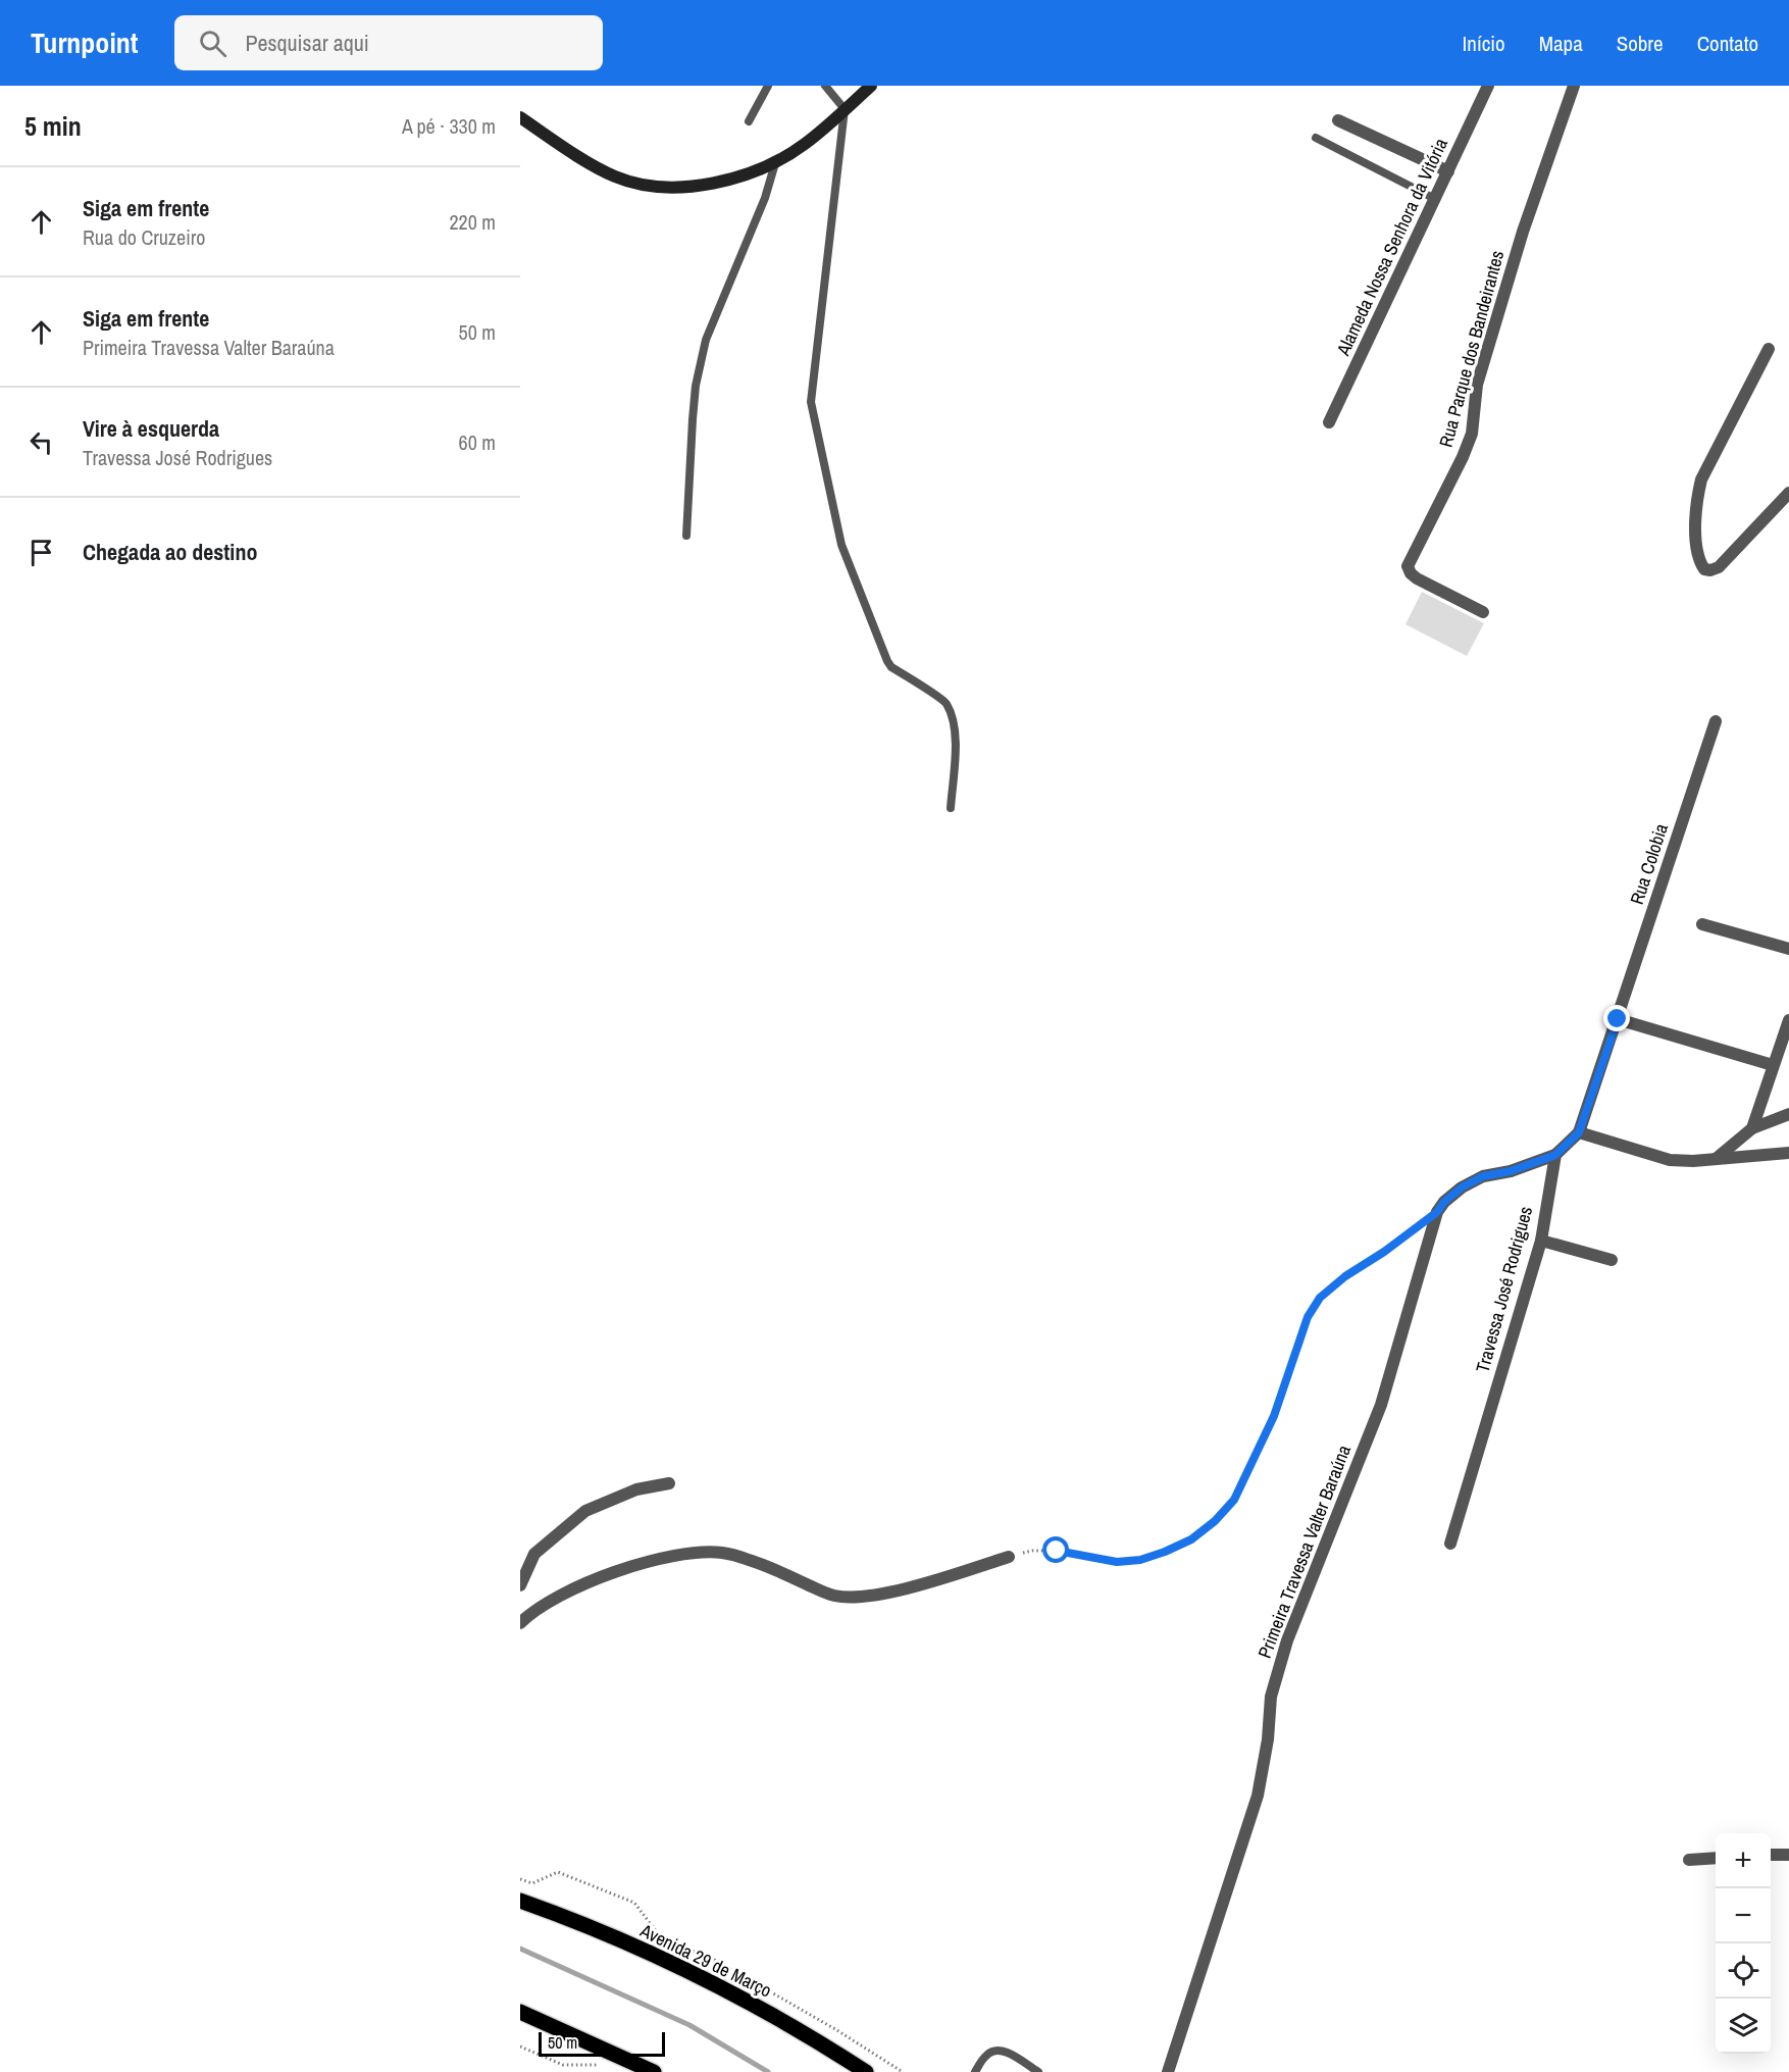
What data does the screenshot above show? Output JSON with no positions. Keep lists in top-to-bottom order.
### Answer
{
  "streets": {
    "main road": ["Avenida 29 de Março"],
    "street": [
      "Alameda Nossa Senhora da Vitória",
      "Rua Parque dos Bandeirantes",
      "Rua Colobia",
      "Travessa José Rodrigues",
      "Primeira Travessa Valter Baraúna"
    ]
  },
  "crossings": [
    ["Travessa José Rodrigues", "Primeira Travessa Valter Baraúna"]
  ],
  "scale_bar": "50 m",
  "page": {
    "header": "Turnpoint",
    "search": "Pesquisar aqui",
    "nav": [
      "Início",
      "Mapa",
      "Sobre",
      "Contato"
    ],
    "heading": ["5 min", "A pé · 330 m"],
    "list": [
      ["Siga em frente", "Rua do Cruzeiro", "220 m"],
      ["Siga em frente", "Primeira Travessa Valter Baraúna", "50 m"],
      ["Vire à esquerda", "Travessa José Rodrigues", "60 m"],
      "Chegada ao destino"
    ],
    "map_buttons": ["+", "−"],
    "scale": "50 m"
  }
}
